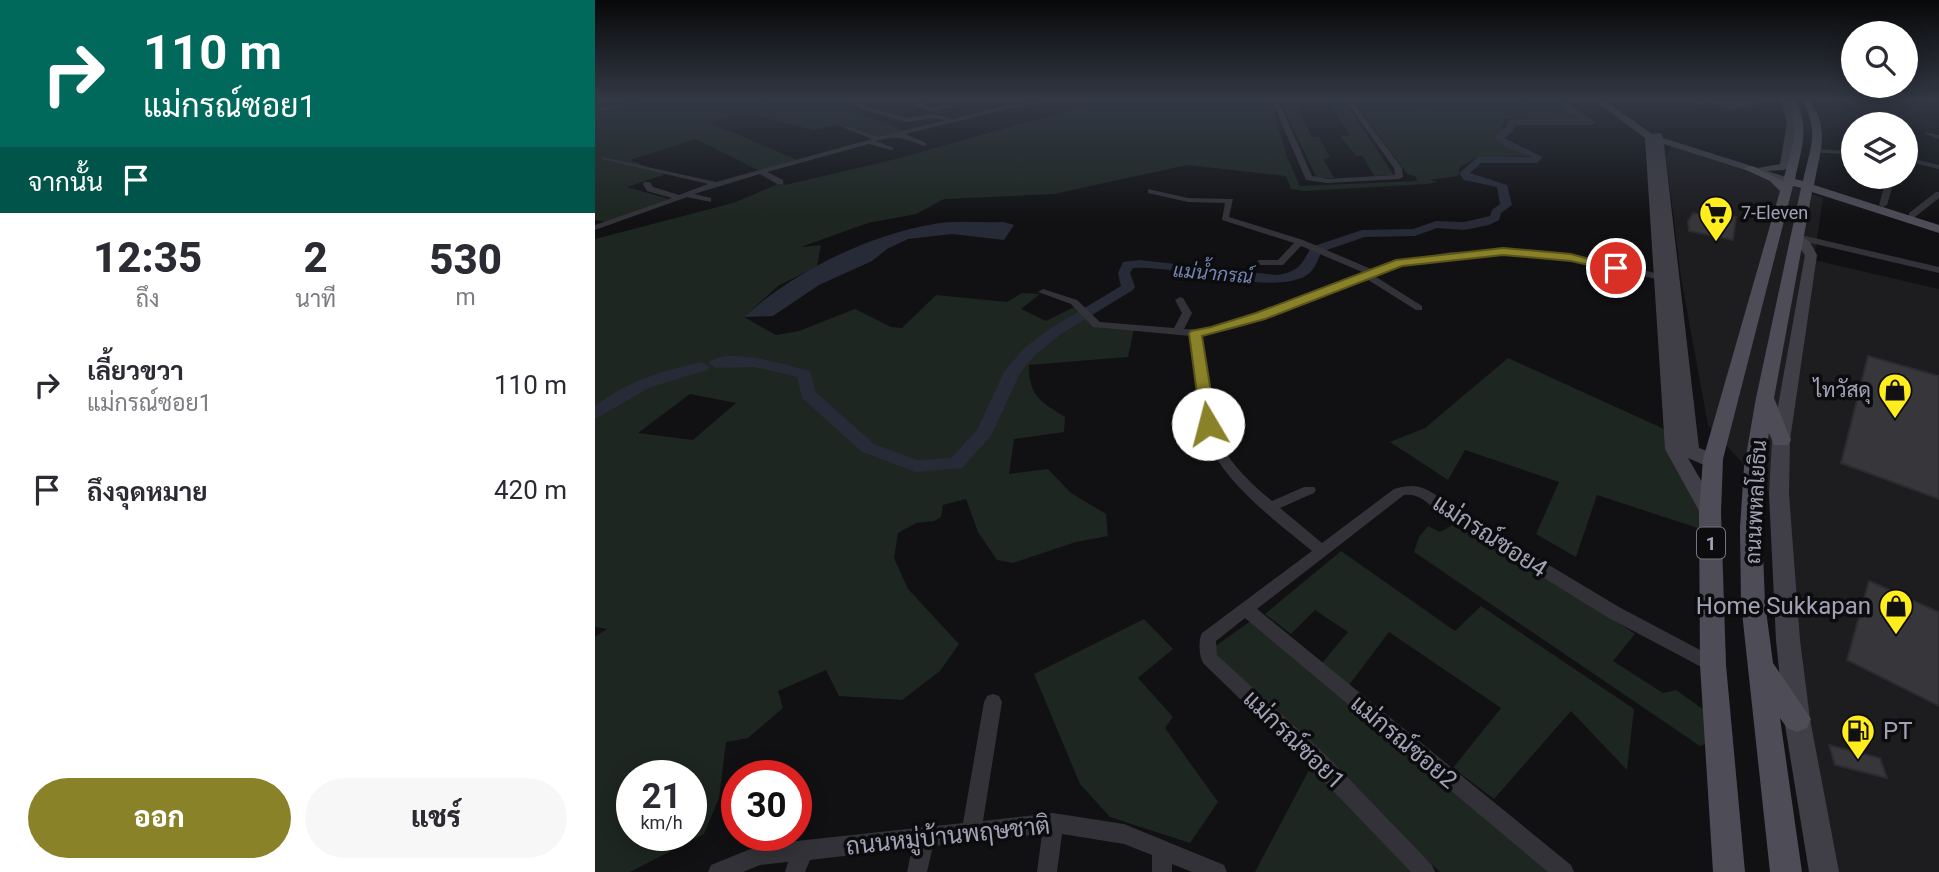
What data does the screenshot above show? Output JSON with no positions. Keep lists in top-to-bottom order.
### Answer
{
  "streets": {
    "main road": ["ถนนพหลโยธิน", "1"],
    "street": [
      "แม่กรณ์ซอย4",
      "แม่กรณ์ซอย1",
      "แม่กรณ์ซอย2",
      "ถนนหมู่บ้านพฤษชาติ"
    ]
  },
  "crossings": [
    ["ถนนพหลโยธิน", "แม่กรณ์ซอย4"],
    ["แม่กรณ์ซอย4", "แม่กรณ์ซอย1"],
    ["แม่กรณ์ซอย4", "แม่กรณ์ซอย2"],
    ["แม่กรณ์ซอย1", "แม่กรณ์ซอย2"]
  ],
  "water": ["แม่น้ำกรณ์"],
  "places": {
    "supermarket": ["7-Eleven"],
    "shop": ["ไทวัสดุ", "Home Sukkapan"],
    "fuel station": ["PT"]
  },
  "page": {
    "turn": ["110 m", "แม่กรณ์ซอย1"],
    "then": "จากนั้น",
    "eta": [
      "12:35",
      "ถึง",
      "2",
      "นาที",
      "530",
      "m"
    ],
    "list": [
      {
        "name": "เลี้ยวขวา",
        "note": "แม่กรณ์ซอย1",
        "value": "110 m"
      },
      {
        "name": "ถึงจุดหมาย",
        "value": "420 m"
      }
    ],
    "speed": "21 km/h",
    "limit": "30",
    "buttons": ["ออก", "แชร์"]
  }
}
